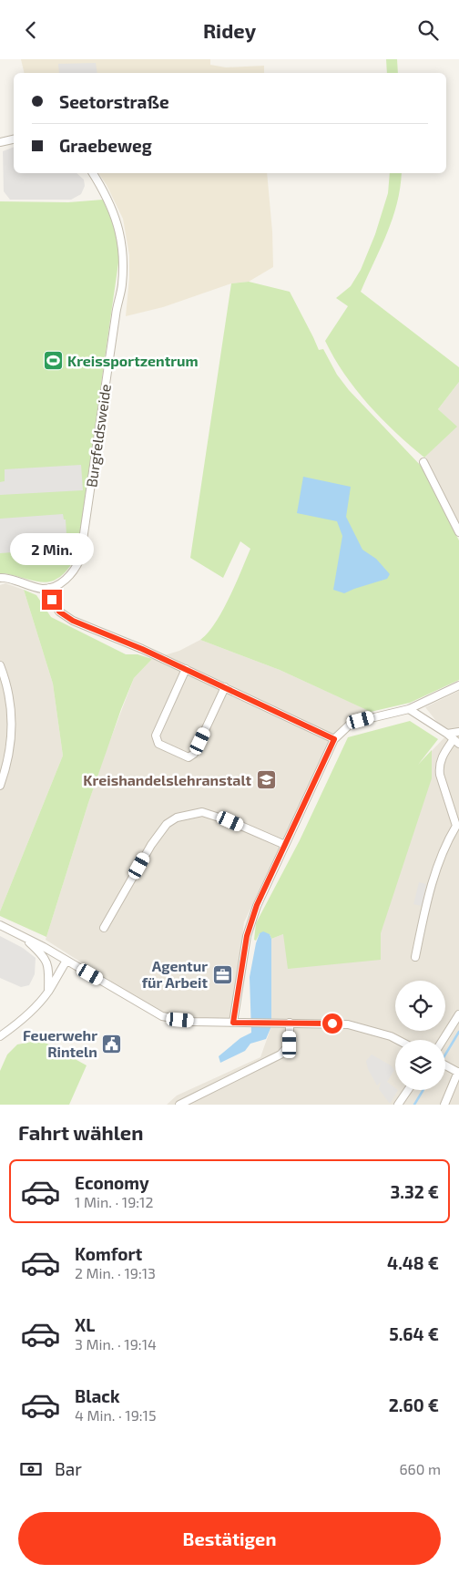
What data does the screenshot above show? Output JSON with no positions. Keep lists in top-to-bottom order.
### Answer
{
  "streets": {
    "street": ["Burgfeldsweide"]
  },
  "places": {
    "sports": ["Kreissportzentrum"],
    "school or university": ["Kreishandelslehranstalt"],
    "office": ["Agentur für Arbeit"],
    "public building": ["Feuerwehr Rinteln"]
  },
  "page": {
    "header": "Ridey",
    "banner": ["Seetorstraße", "Graebeweg"],
    "bubble": "2 Min.",
    "heading": "Fahrt wählen",
    "list": [
      {
        "name": "Economy",
        "note": "1 Min. · 19:12",
        "value": "3.32 €"
      },
      {
        "name": "Komfort",
        "note": "2 Min. · 19:13",
        "value": "4.48 €"
      },
      {
        "name": "XL",
        "note": "3 Min. · 19:14",
        "value": "5.64 €"
      },
      {
        "name": "Black",
        "note": "4 Min. · 19:15",
        "value": "2.60 €"
      }
    ],
    "pay": ["Bar", "660 m"],
    "buttons": "Bestätigen"
  }
}
